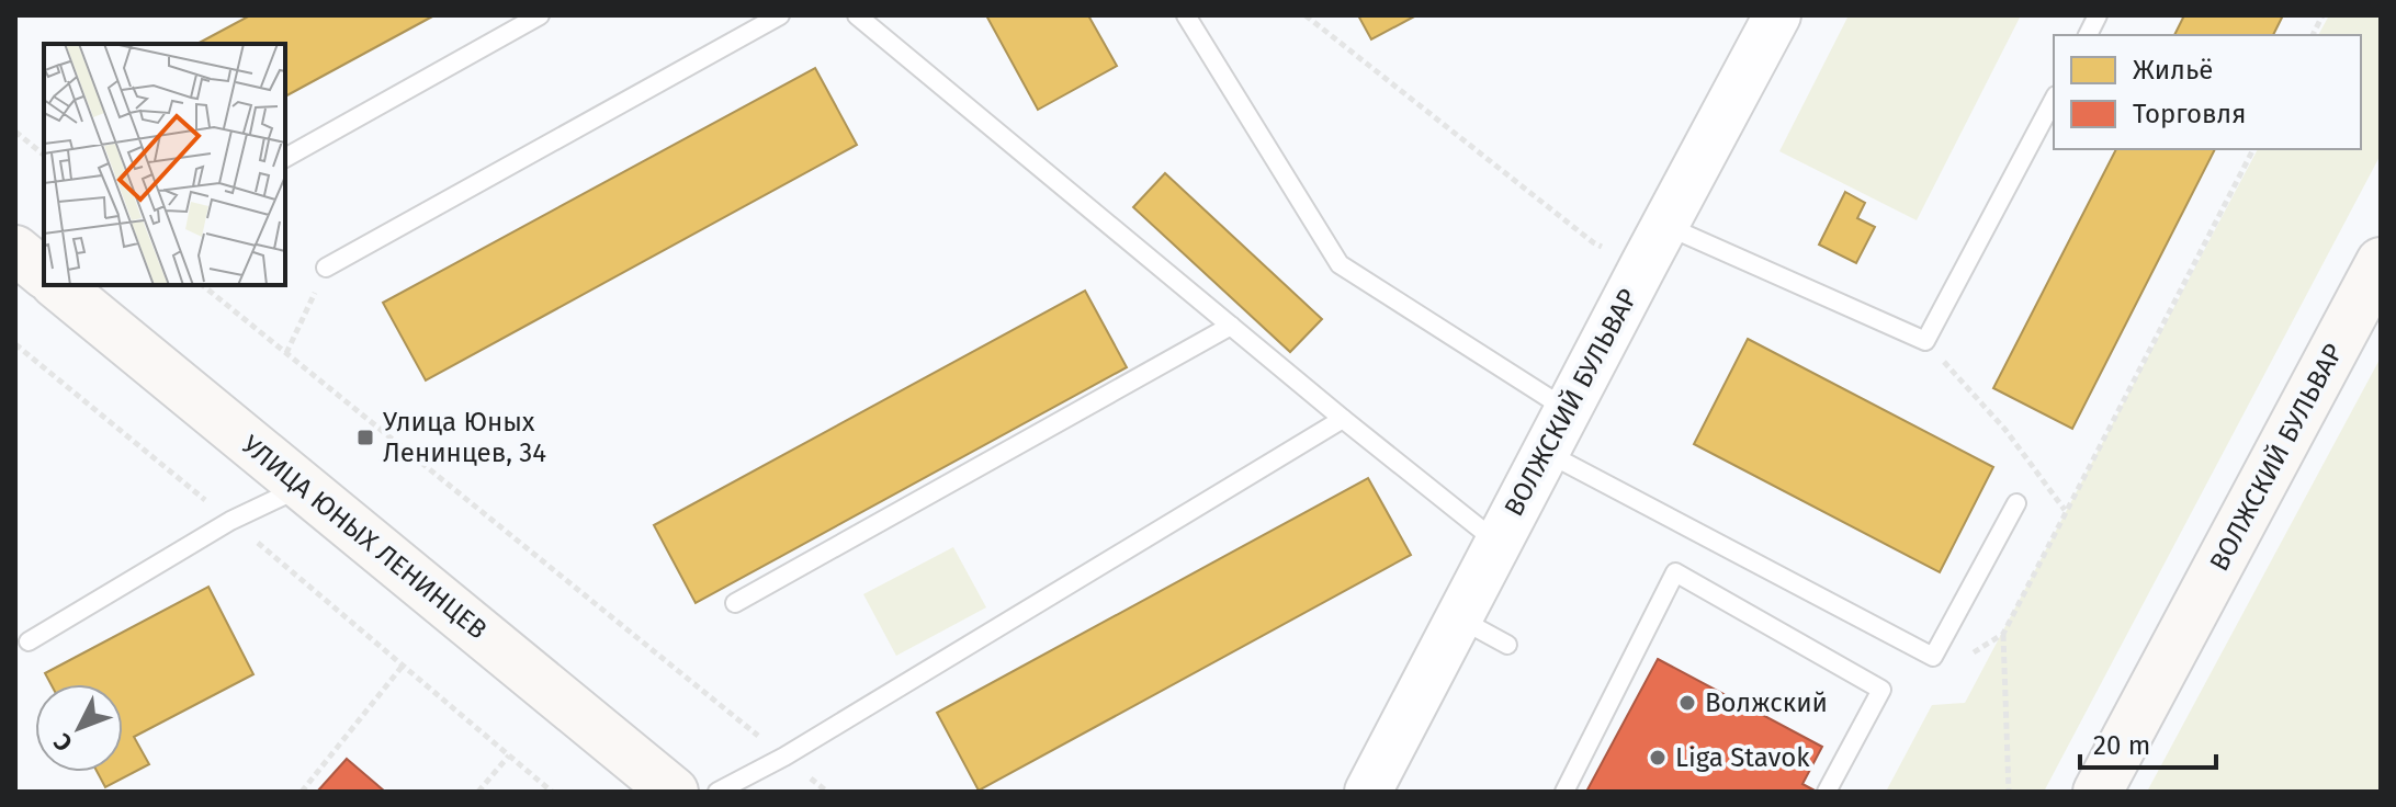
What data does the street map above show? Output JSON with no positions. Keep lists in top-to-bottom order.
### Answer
{
  "streets": {
    "main road": ["ВОЛЖСКИЙ БУЛЬВАР", "УЛИЦА ЮНЫХ ЛЕНИНЦЕВ"]
  },
  "places": {
    "transit": ["Улица Юных Ленинцев, 34"],
    "other": ["Волжский", "Liga Stavok"]
  },
  "legend": ["Жильё", "Торговля"],
  "scale_bar": "20 m",
  "north": "bottom left"
}
